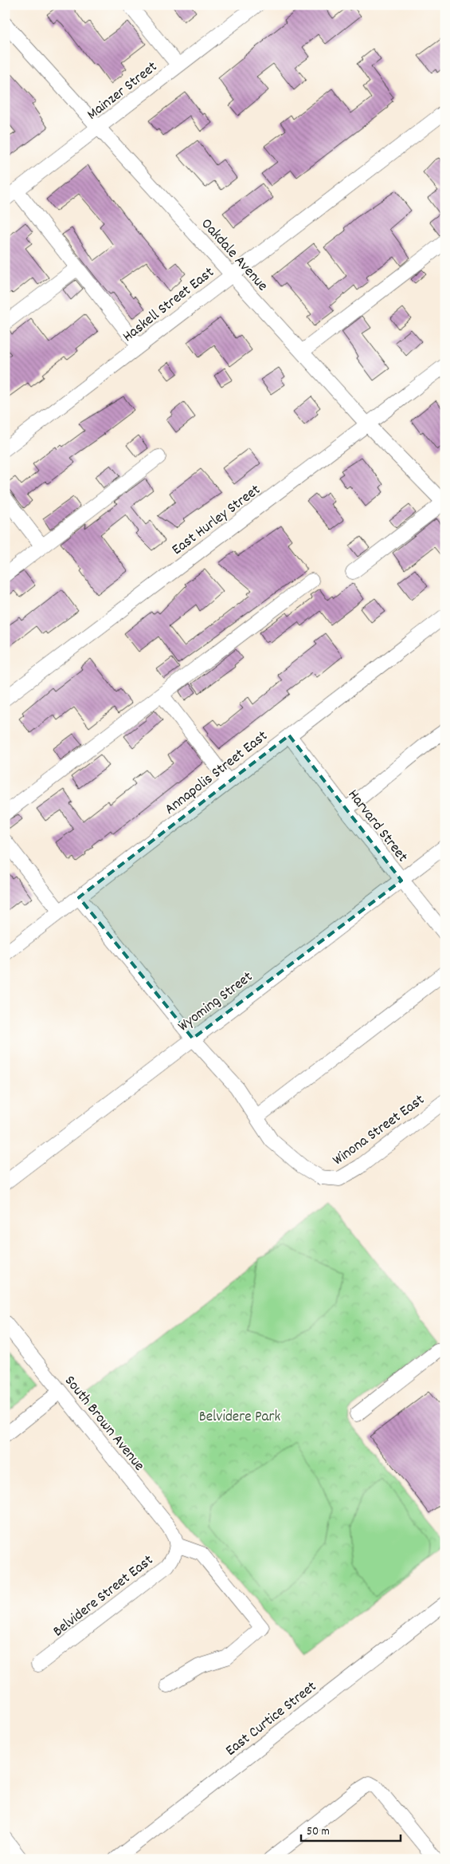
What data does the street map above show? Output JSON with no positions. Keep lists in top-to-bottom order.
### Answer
{
  "streets": {
    "street": [
      "Mainzer Street",
      "Oakdale Avenue",
      "Haskell Street East",
      "East Hurley Street",
      "Annapolis Street East",
      "Harvard Street",
      "Wyoming Street",
      "Winona Street East",
      "South Brown Avenue",
      "Belvidere Street East",
      "East Curtice Street"
    ]
  },
  "crossings": [
    ["Mainzer Street", "Oakdale Avenue"],
    ["Oakdale Avenue", "Haskell Street East"],
    ["Oakdale Avenue", "East Hurley Street"],
    ["Annapolis Street East", "Harvard Street"],
    ["Harvard Street", "Wyoming Street"],
    ["South Brown Avenue", "Belvidere Street East"]
  ],
  "parks": ["Belvidere Park"],
  "scale_bar": "50 m"
}
